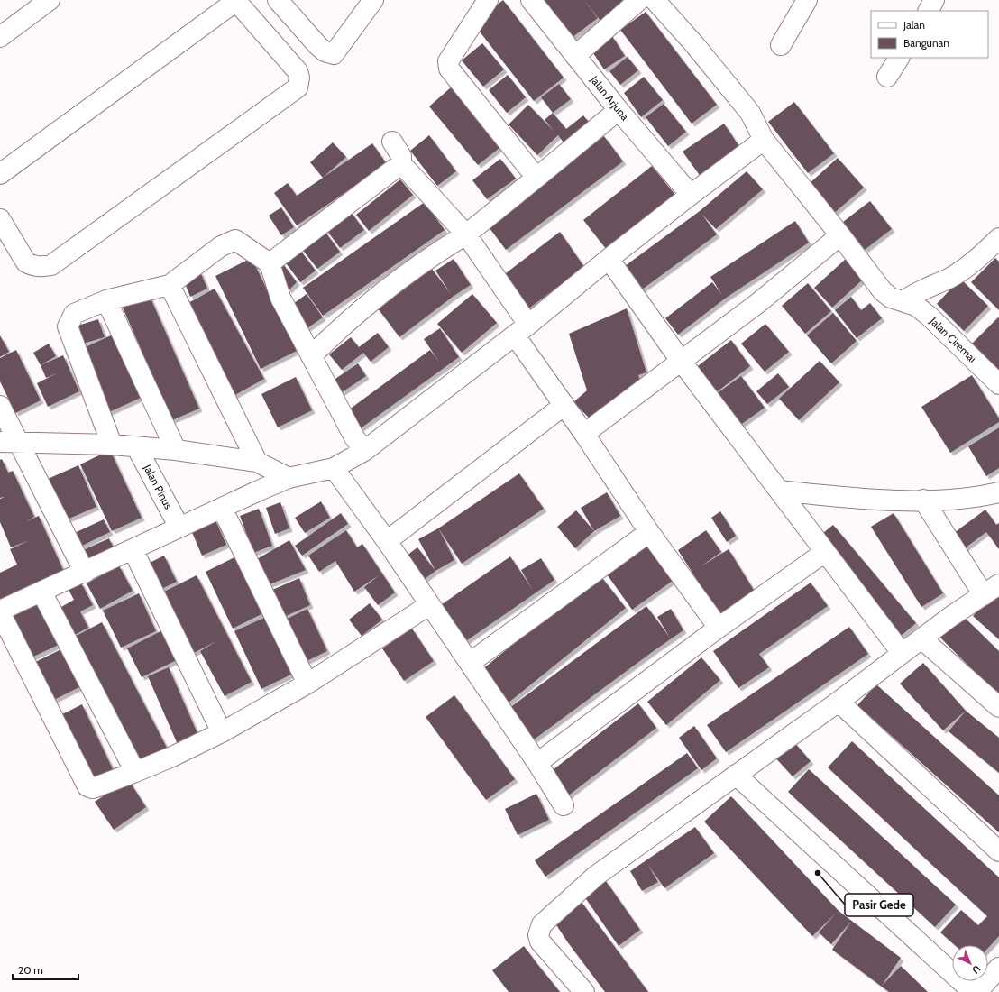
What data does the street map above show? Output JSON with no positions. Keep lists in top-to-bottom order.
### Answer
{
  "streets": {
    "street": ["Jalan Arjuna", "Jalan Ciremai", "Jalan Pinus"]
  },
  "places": ["Pasir Gede"],
  "legend": ["Jalan", "Bangunan"],
  "scale_bar": "20 m",
  "north": "bottom right"
}
